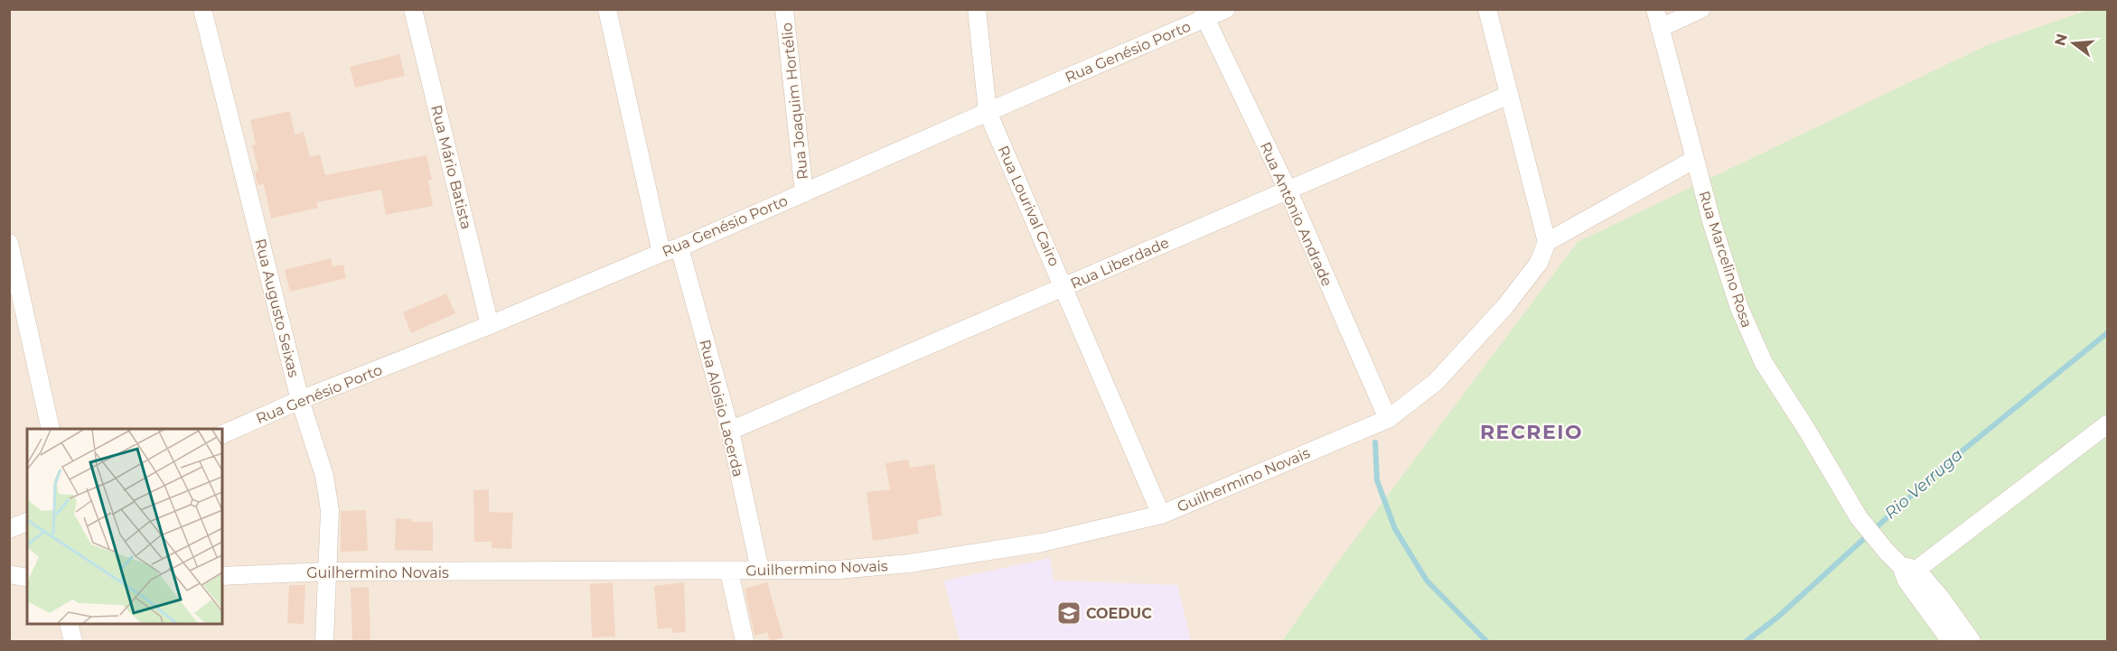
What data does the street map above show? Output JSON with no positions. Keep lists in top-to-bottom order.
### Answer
{
  "streets": {
    "street": [
      "Rua Genésio Porto",
      "Rua Joaquim Hortélio",
      "Rua Mário Batista",
      "Rua Lourival Cairo",
      "Rua Antônio Andrade",
      "Rua Marcelino Rosa",
      "Rua Liberdade",
      "Rua Augusto Seixas",
      "Rua Aloisio Lacerda",
      "Guilhermino Novais"
    ]
  },
  "crossings": [
    ["Rua Genésio Porto", "Rua Joaquim Hortélio"],
    ["Rua Genésio Porto", "Rua Mário Batista"],
    ["Rua Genésio Porto", "Rua Lourival Cairo"],
    ["Rua Genésio Porto", "Rua Antônio Andrade"],
    ["Rua Genésio Porto", "Rua Augusto Seixas"],
    ["Rua Genésio Porto", "Rua Aloisio Lacerda"],
    ["Rua Lourival Cairo", "Rua Liberdade"],
    ["Rua Lourival Cairo", "Guilhermino Novais"],
    ["Rua Antônio Andrade", "Rua Liberdade"],
    ["Rua Antônio Andrade", "Guilhermino Novais"],
    ["Rua Liberdade", "Rua Aloisio Lacerda"],
    ["Rua Augusto Seixas", "Guilhermino Novais"],
    ["Rua Aloisio Lacerda", "Guilhermino Novais"]
  ],
  "districts": ["RECREIO"],
  "water": ["Rio Verruga"],
  "places": {
    "school or university": ["COEDUC"]
  },
  "north": "left"
}
